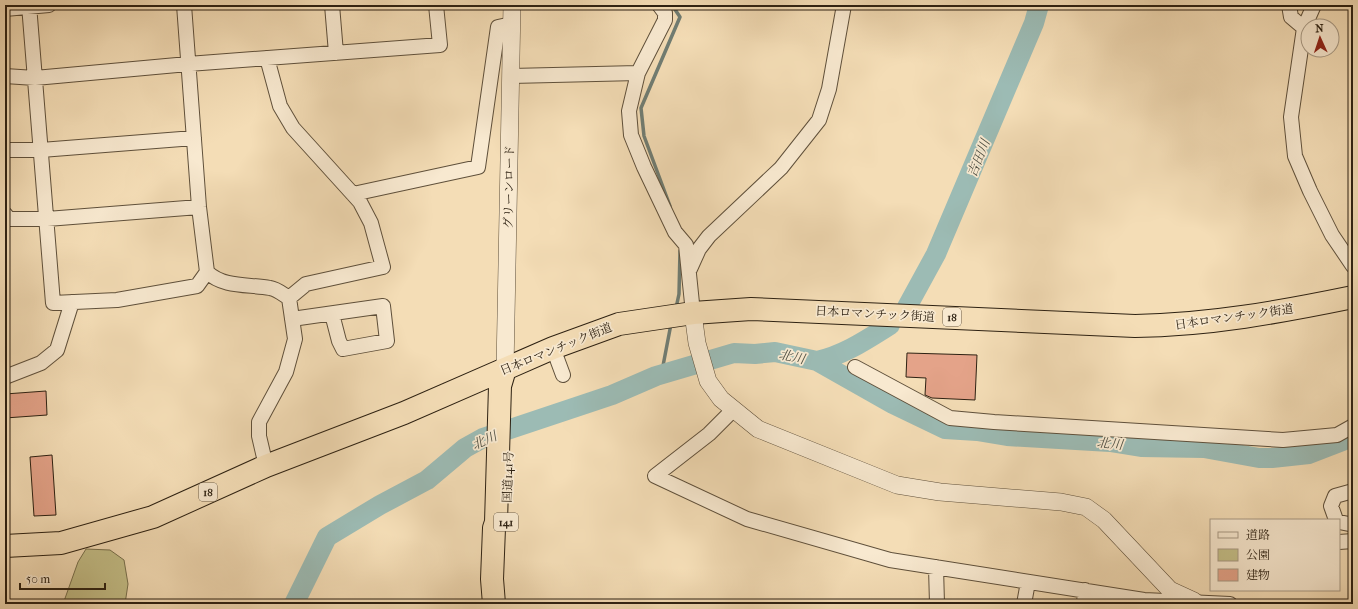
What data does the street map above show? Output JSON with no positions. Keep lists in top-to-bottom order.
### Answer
{
  "streets": {
    "highway": [
      "日本ロマンチック街道",
      "18",
      "国道141号",
      "141"
    ],
    "street": ["グリーンロード"]
  },
  "crossings": [
    ["グリーンロード", "日本ロマンチック街道"],
    ["グリーンロード", "国道141号"],
    ["日本ロマンチック街道", "国道141号"]
  ],
  "water": ["吉田川", "北川"],
  "legend": ["道路", "公園", "建物"],
  "scale_bar": "50 m",
  "north": "top"
}
